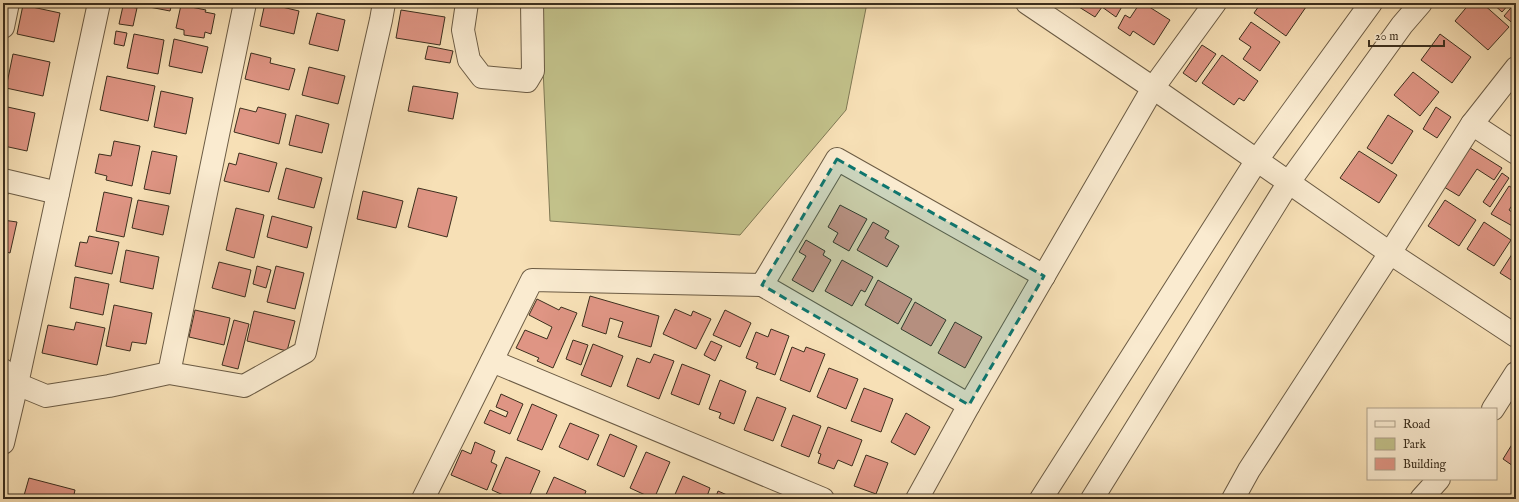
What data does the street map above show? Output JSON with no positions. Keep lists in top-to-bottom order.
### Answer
{
  "legend": ["Road", "Park", "Building"],
  "scale_bar": "20 m"
}
